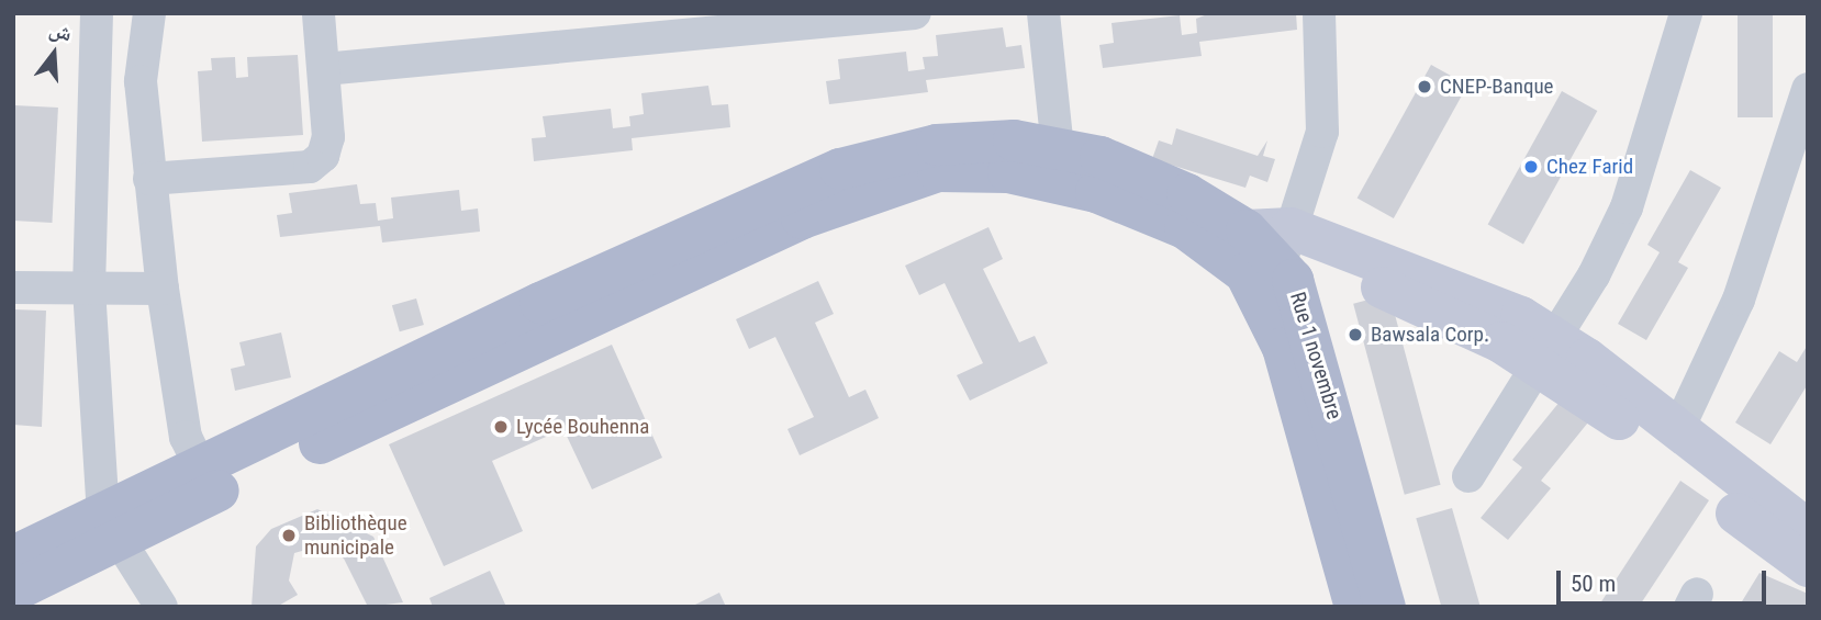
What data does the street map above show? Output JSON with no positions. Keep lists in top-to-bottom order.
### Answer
{
  "streets": {
    "main road": ["Rue 1 novembre"]
  },
  "places": [
    "CNEP-Banque",
    "Chez Farid",
    "Bawsala Corp.",
    "Lycée Bouhenna",
    "Bibliothèque municipale"
  ],
  "scale_bar": "50 m",
  "north": "top"
}
